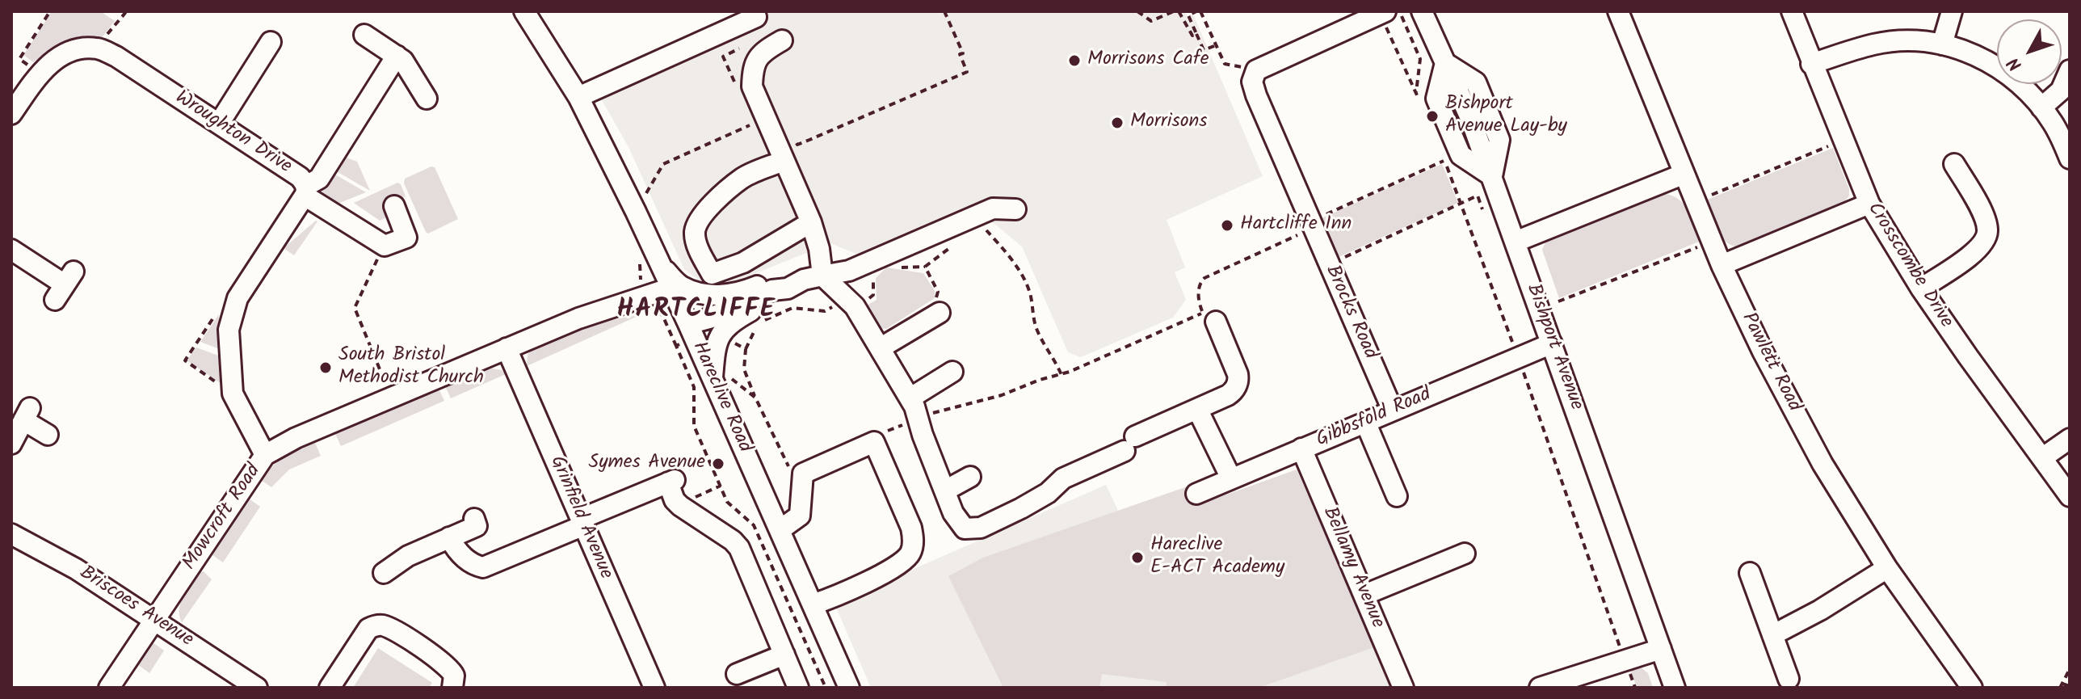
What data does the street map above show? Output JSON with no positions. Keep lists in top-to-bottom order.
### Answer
{
  "streets": {
    "street": [
      "Wroughton Drive",
      "Crosscombe Drive",
      "Brocks Road",
      "Bishport Avenue",
      "Pawlett Road",
      "Hareclive Road",
      "Gibbsfold Road",
      "Mowcroft Road",
      "Grinfield Avenue",
      "Bellamy Avenue",
      "Briscoes Avenue"
    ]
  },
  "crossings": [
    ["Wroughton Drive", "Mowcroft Road"],
    ["Brocks Road", "Gibbsfold Road"],
    ["Bishport Avenue", "Gibbsfold Road"],
    ["Hareclive Road", "Mowcroft Road"],
    ["Gibbsfold Road", "Bellamy Avenue"],
    ["Mowcroft Road", "Grinfield Avenue"],
    ["Mowcroft Road", "Briscoes Avenue"]
  ],
  "districts": ["HARTCLIFFE"],
  "places": [
    "Morrisons Cafe",
    "Bishport Avenue Lay-by",
    "Morrisons",
    "Hartcliffe Inn",
    "South Bristol Methodist Church",
    "Symes Avenue",
    "Hareclive E-ACT Academy"
  ],
  "north": "bottom left"
}
